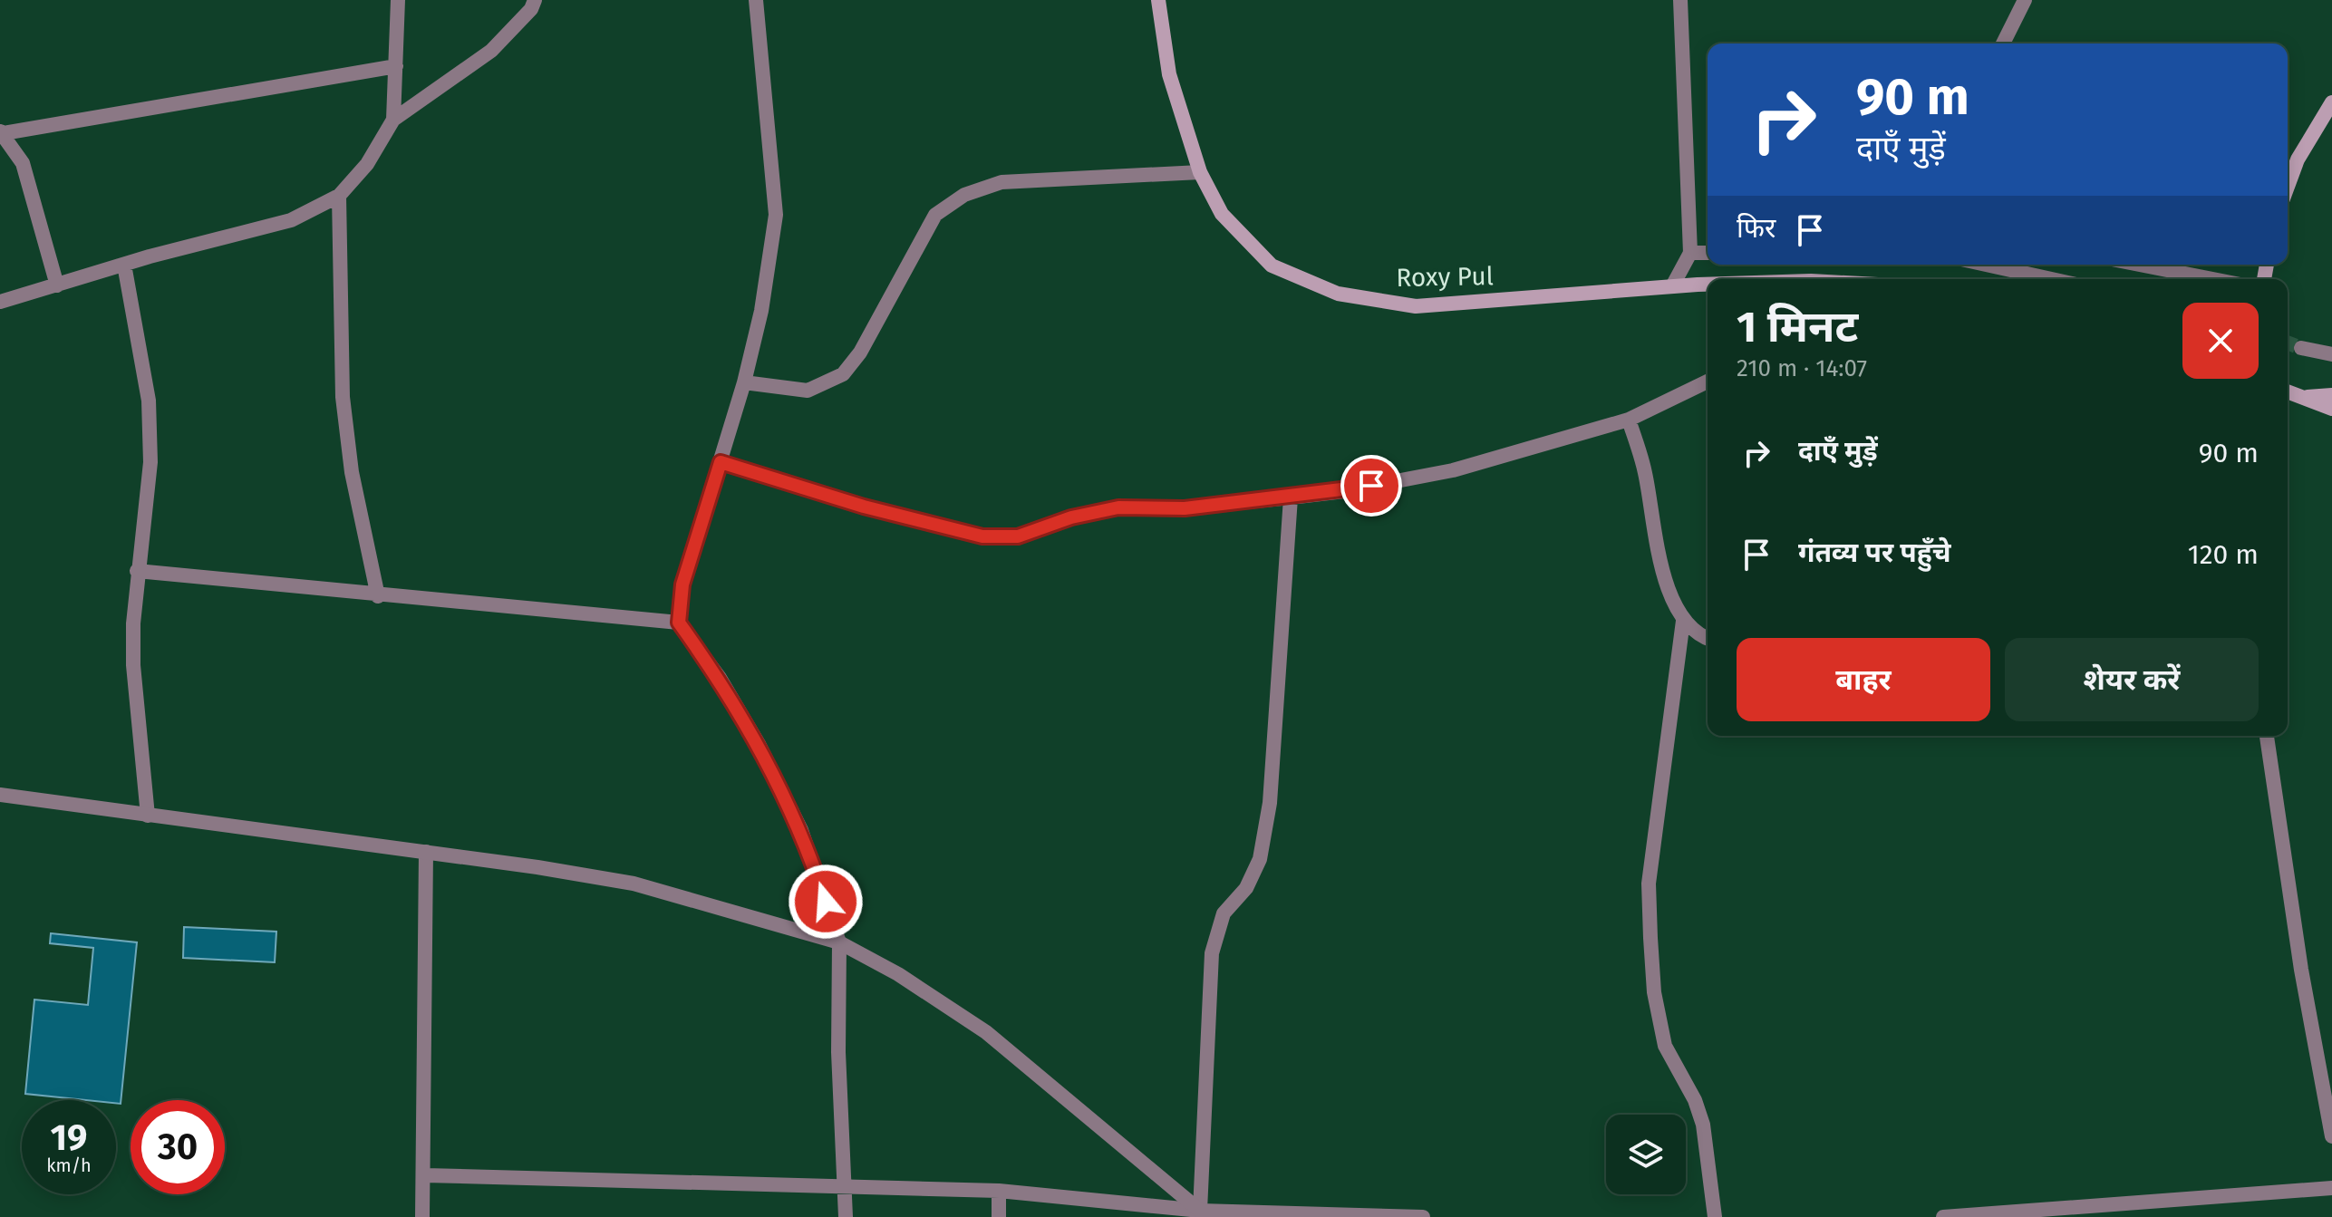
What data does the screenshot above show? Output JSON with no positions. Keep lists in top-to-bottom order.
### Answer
{
  "streets": {
    "main road": ["Roxy Pul"]
  },
  "page": {
    "turn": ["90 m", "दाएँ मुड़ें"],
    "then": "फिर",
    "heading": ["1 मिनट", "210 m · 14:07"],
    "list": [
      {
        "name": "दाएँ मुड़ें",
        "value": "90 m"
      },
      {
        "name": "गंतव्य पर पहुँचे",
        "value": "120 m"
      }
    ],
    "buttons": ["बाहर", "शेयर करें"],
    "speed": "19 km/h",
    "limit": "30"
  }
}
